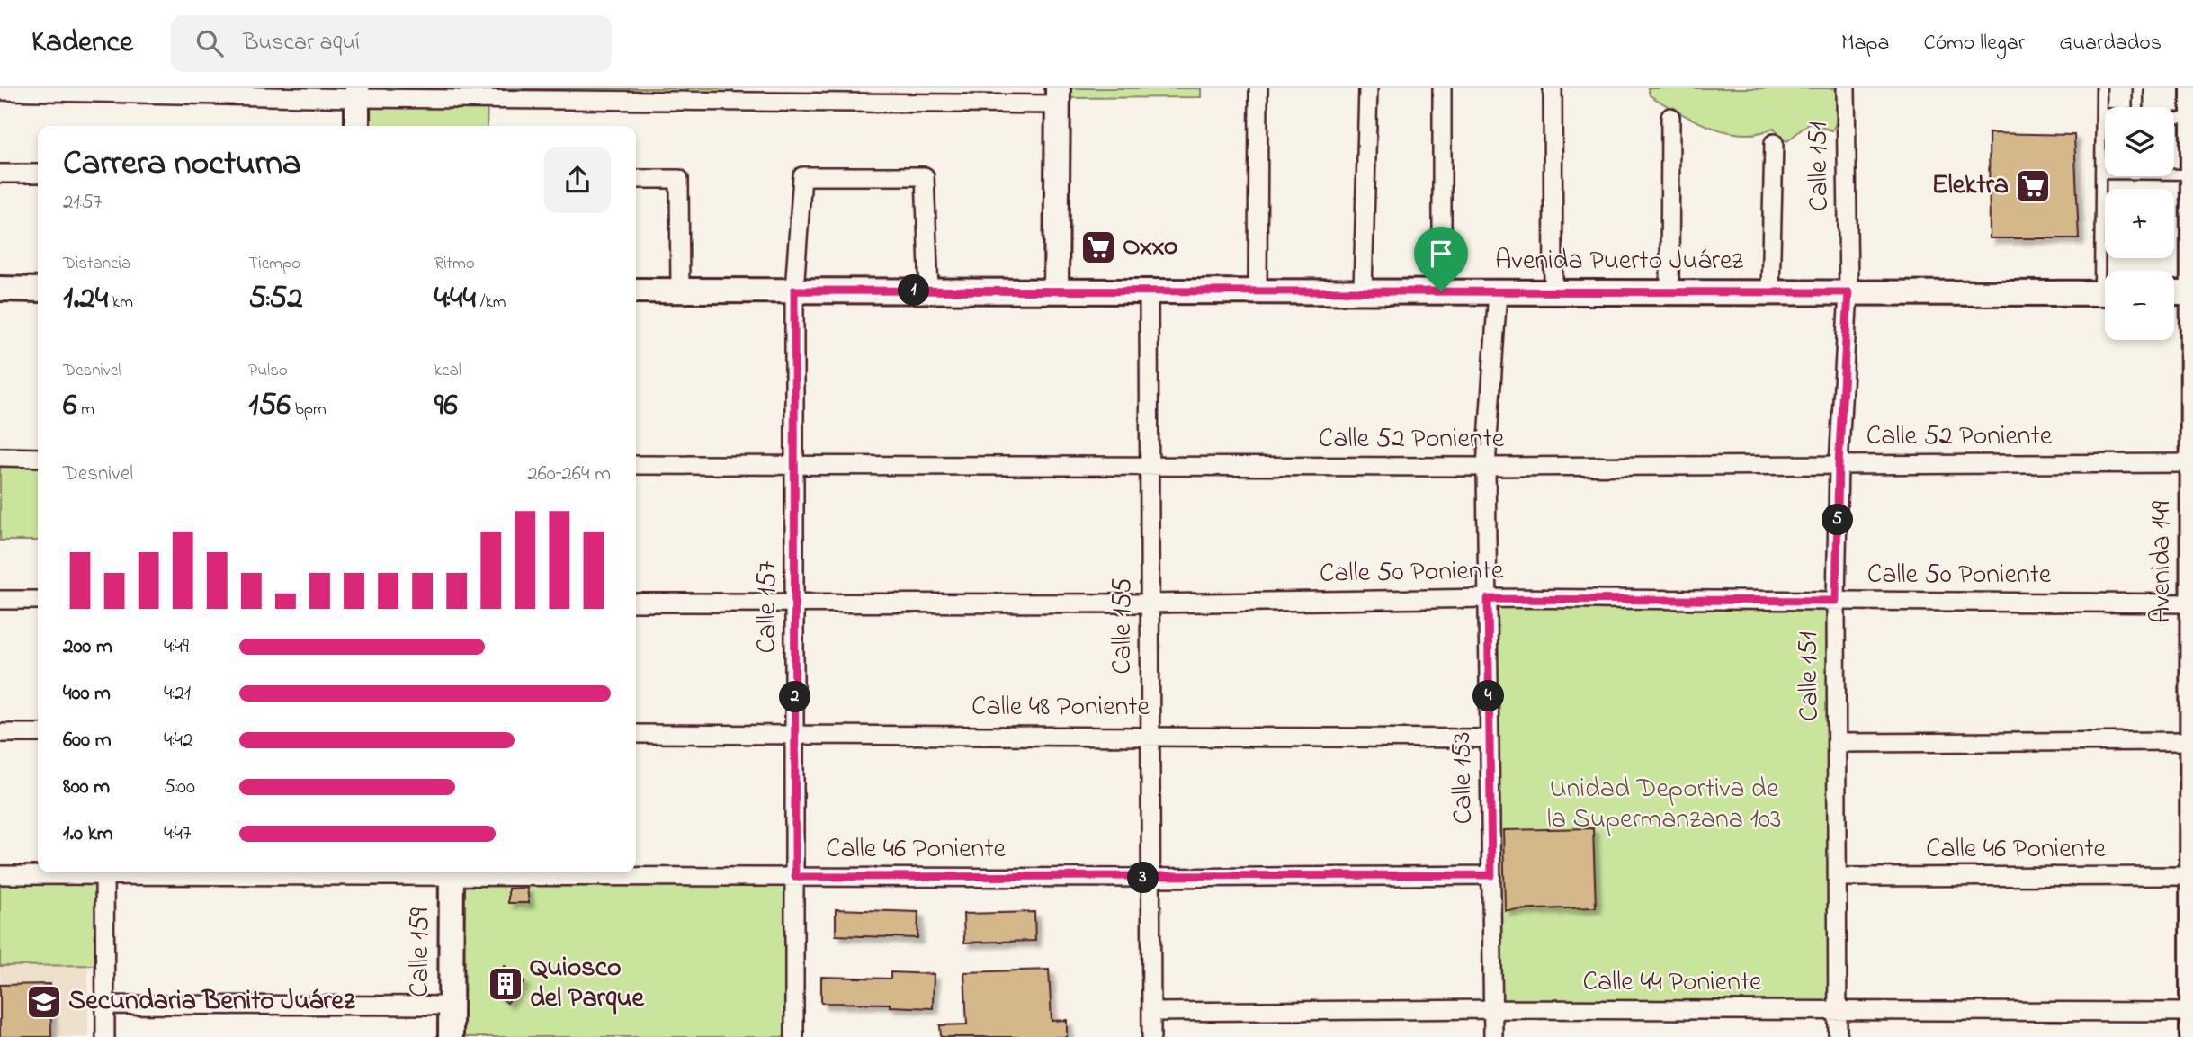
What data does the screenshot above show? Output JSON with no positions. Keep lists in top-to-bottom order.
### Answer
{
  "streets": {
    "street": [
      "Calle 151",
      "Avenida Puerto Juárez",
      "Calle 52 Poniente",
      "Avenida 149",
      "Calle 50 Poniente",
      "Calle 157",
      "Calle 155",
      "Calle 48 Poniente",
      "Calle 153",
      "Calle 46 Poniente",
      "Calle 159",
      "Calle 44 Poniente"
    ]
  },
  "crossings": [
    ["Calle 151", "Avenida Puerto Juárez"],
    ["Calle 151", "Calle 52 Poniente"],
    ["Calle 151", "Calle 50 Poniente"],
    ["Calle 151", "Calle 46 Poniente"],
    ["Calle 151", "Calle 44 Poniente"],
    ["Avenida Puerto Juárez", "Calle 157"],
    ["Avenida Puerto Juárez", "Calle 155"],
    ["Avenida Puerto Juárez", "Calle 153"],
    ["Calle 52 Poniente", "Avenida 149"],
    ["Calle 52 Poniente", "Calle 157"],
    ["Calle 52 Poniente", "Calle 155"],
    ["Calle 52 Poniente", "Calle 153"],
    ["Avenida 149", "Calle 50 Poniente"],
    ["Avenida 149", "Calle 46 Poniente"],
    ["Avenida 149", "Calle 44 Poniente"],
    ["Calle 50 Poniente", "Calle 157"],
    ["Calle 50 Poniente", "Calle 155"],
    ["Calle 50 Poniente", "Calle 153"],
    ["Calle 157", "Calle 48 Poniente"],
    ["Calle 157", "Calle 46 Poniente"],
    ["Calle 155", "Calle 48 Poniente"],
    ["Calle 155", "Calle 46 Poniente"],
    ["Calle 155", "Calle 44 Poniente"],
    ["Calle 48 Poniente", "Calle 153"],
    ["Calle 153", "Calle 46 Poniente"],
    ["Calle 153", "Calle 44 Poniente"]
  ],
  "parks": ["Unidad Deportiva de la Supermanzana 103"],
  "places": {
    "supermarket": ["Elektra", "Oxxo"],
    "building": ["Quiosco del Parque"],
    "school or university": ["Secundaria Benito Juárez"]
  },
  "page": {
    "header": "Kadence",
    "search": "Buscar aquí",
    "nav": ["Mapa", "Cómo llegar", "Guardados"],
    "map_buttons": ["+", "−"],
    "heading": ["Carrera nocturna", "21:57"],
    "stats": [
      ["Distancia", "1.24 km"],
      ["Tiempo", "5:52"],
      ["Ritmo", "4:44 /km"],
      ["Desnivel", "6 m"],
      ["Pulso", "156 bpm"],
      ["kcal", "96"]
    ],
    "pins": [
      "1",
      "5",
      "4",
      "2",
      "3"
    ],
    "chart": ["Desnivel", "260–264 m"],
    "list": [
      {
        "name": "200 m",
        "note": "4:49"
      },
      {
        "name": "400 m",
        "note": "4:21"
      },
      {
        "name": "600 m",
        "note": "4:42"
      },
      {
        "name": "800 m",
        "note": "5:00"
      },
      {
        "name": "1.0 km",
        "note": "4:47"
      }
    ]
  }
}
